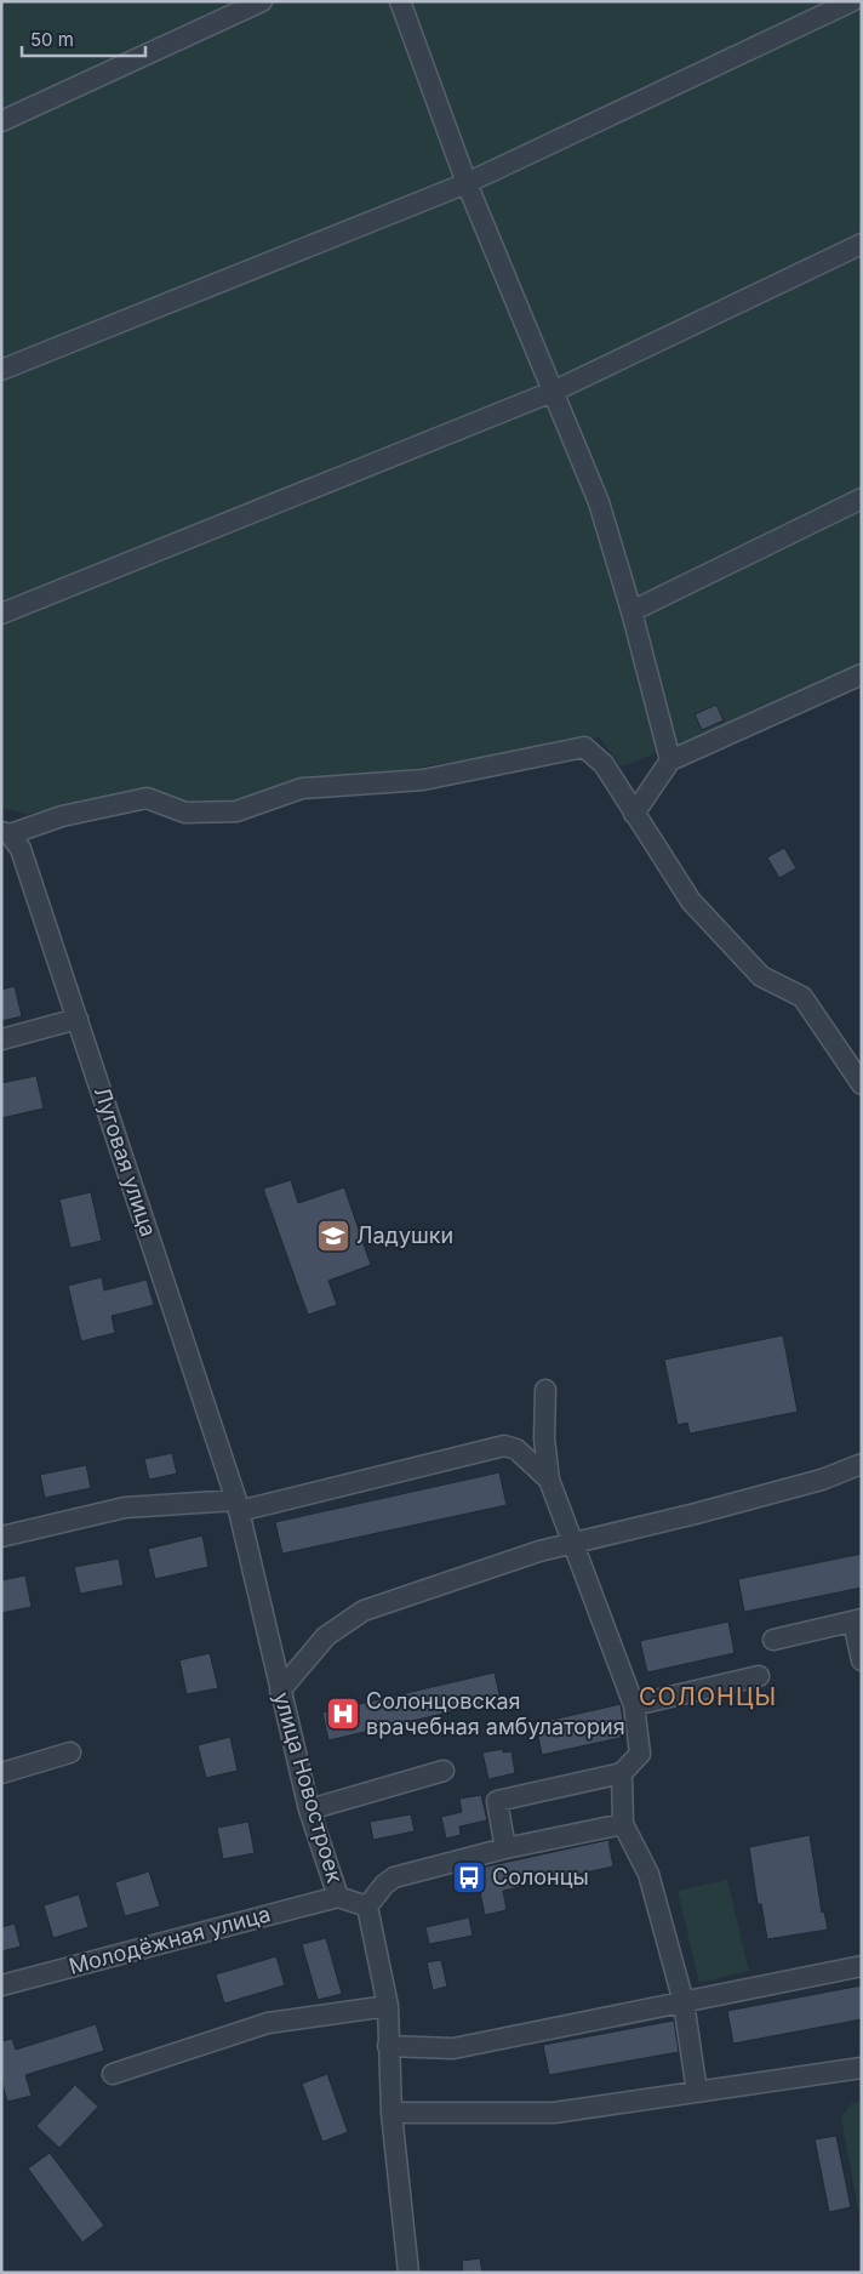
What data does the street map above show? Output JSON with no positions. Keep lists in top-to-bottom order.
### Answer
{
  "streets": {
    "street": ["Луговая улица", "улица Новостроек", "Молодёжная улица"]
  },
  "crossings": [
    ["Луговая улица", "улица Новостроек"],
    ["улица Новостроек", "Молодёжная улица"]
  ],
  "districts": ["СОЛОНЦЫ"],
  "places": {
    "school or university": ["Ладушки"],
    "hospital": ["Солонцовская врачебная амбулатория"],
    "bus stop": ["Солонцы"]
  },
  "scale_bar": "50 m"
}
